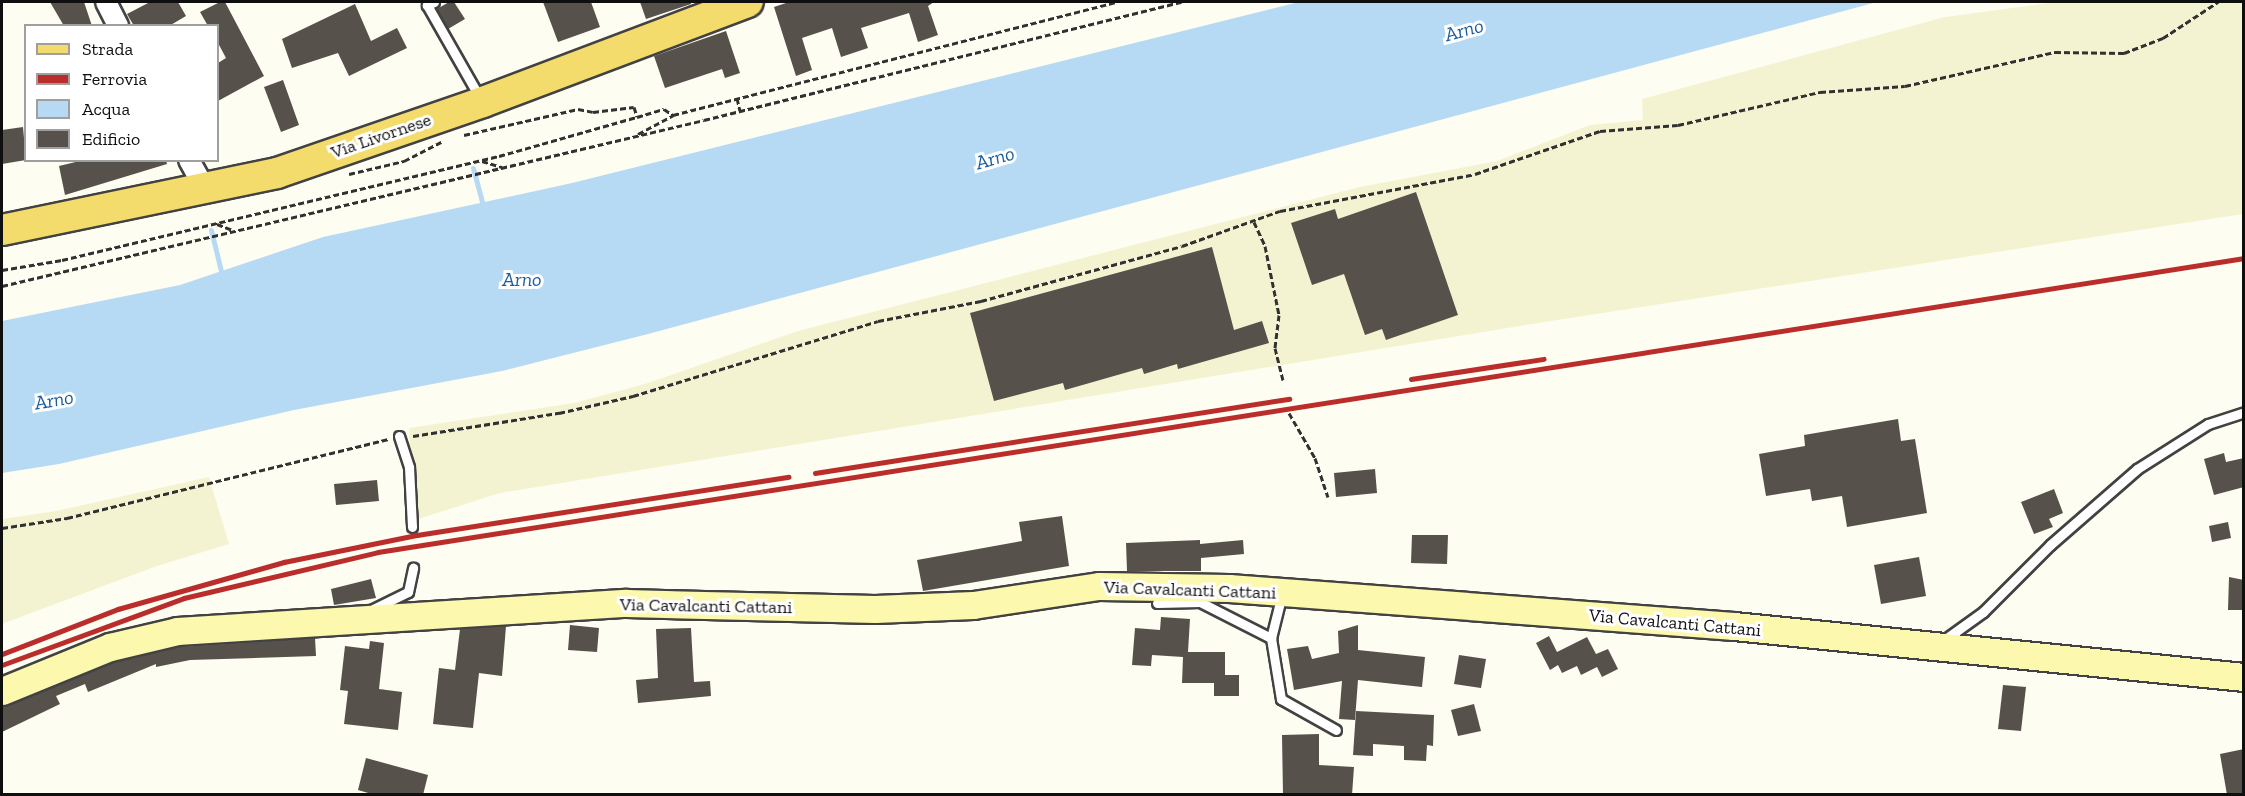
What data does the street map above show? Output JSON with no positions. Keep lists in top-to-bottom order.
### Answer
{
  "streets": {
    "main road": ["Via Livornese"],
    "street": ["Via Cavalcanti Cattani"]
  },
  "water": ["Arno"],
  "legend": [
    "Strada",
    "Ferrovia",
    "Acqua",
    "Edificio"
  ]
}
